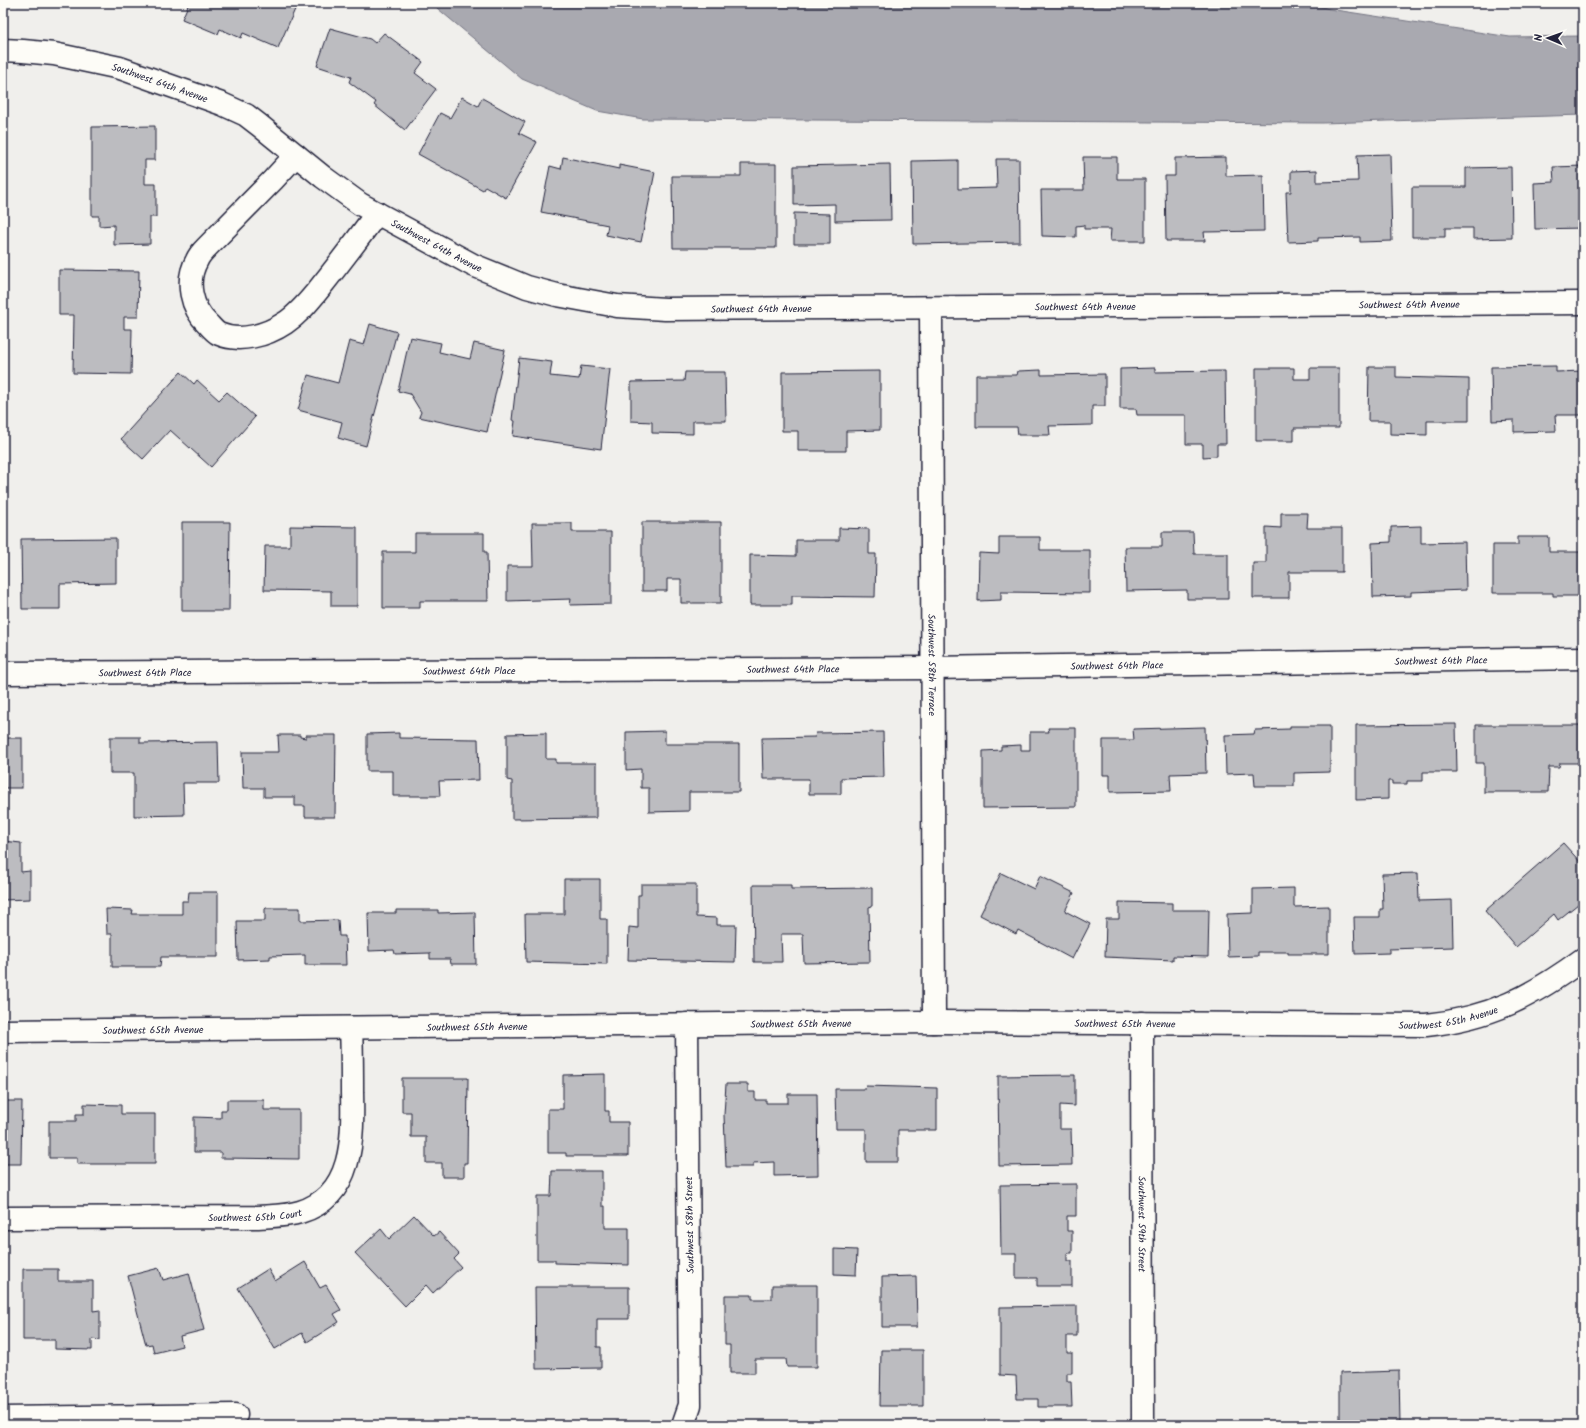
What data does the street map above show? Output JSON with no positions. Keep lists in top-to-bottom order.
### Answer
{
  "streets": {
    "street": [
      "Southwest 64th Avenue",
      "Southwest 64th Place",
      "Southwest 58th Terrace",
      "Southwest 65th Avenue",
      "Southwest 65th Court",
      "Southwest 59th Street",
      "Southwest 58th Street"
    ]
  },
  "crossings": [
    ["Southwest 64th Avenue", "Southwest 58th Terrace"],
    ["Southwest 64th Place", "Southwest 58th Terrace"],
    ["Southwest 58th Terrace", "Southwest 65th Avenue"],
    ["Southwest 65th Avenue", "Southwest 65th Court"],
    ["Southwest 65th Avenue", "Southwest 59th Street"],
    ["Southwest 65th Avenue", "Southwest 58th Street"]
  ],
  "north": "left"
}
